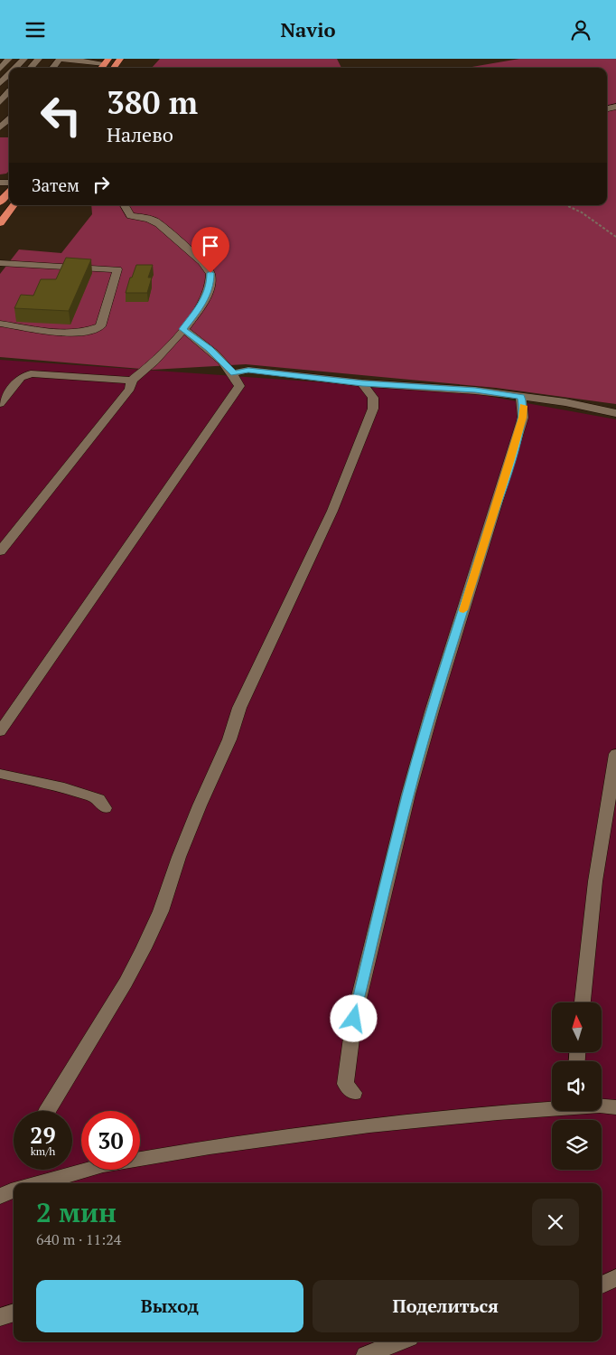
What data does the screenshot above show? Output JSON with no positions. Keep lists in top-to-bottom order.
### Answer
{
  "north": "top",
  "page": {
    "header": "Navio",
    "turn": ["380 m", "Налево"],
    "then": "Затем",
    "speed": "29 km/h",
    "limit": "30",
    "heading": ["2 мин", "640 m · 11:24"],
    "buttons": ["Выход", "Поделиться"]
  }
}
